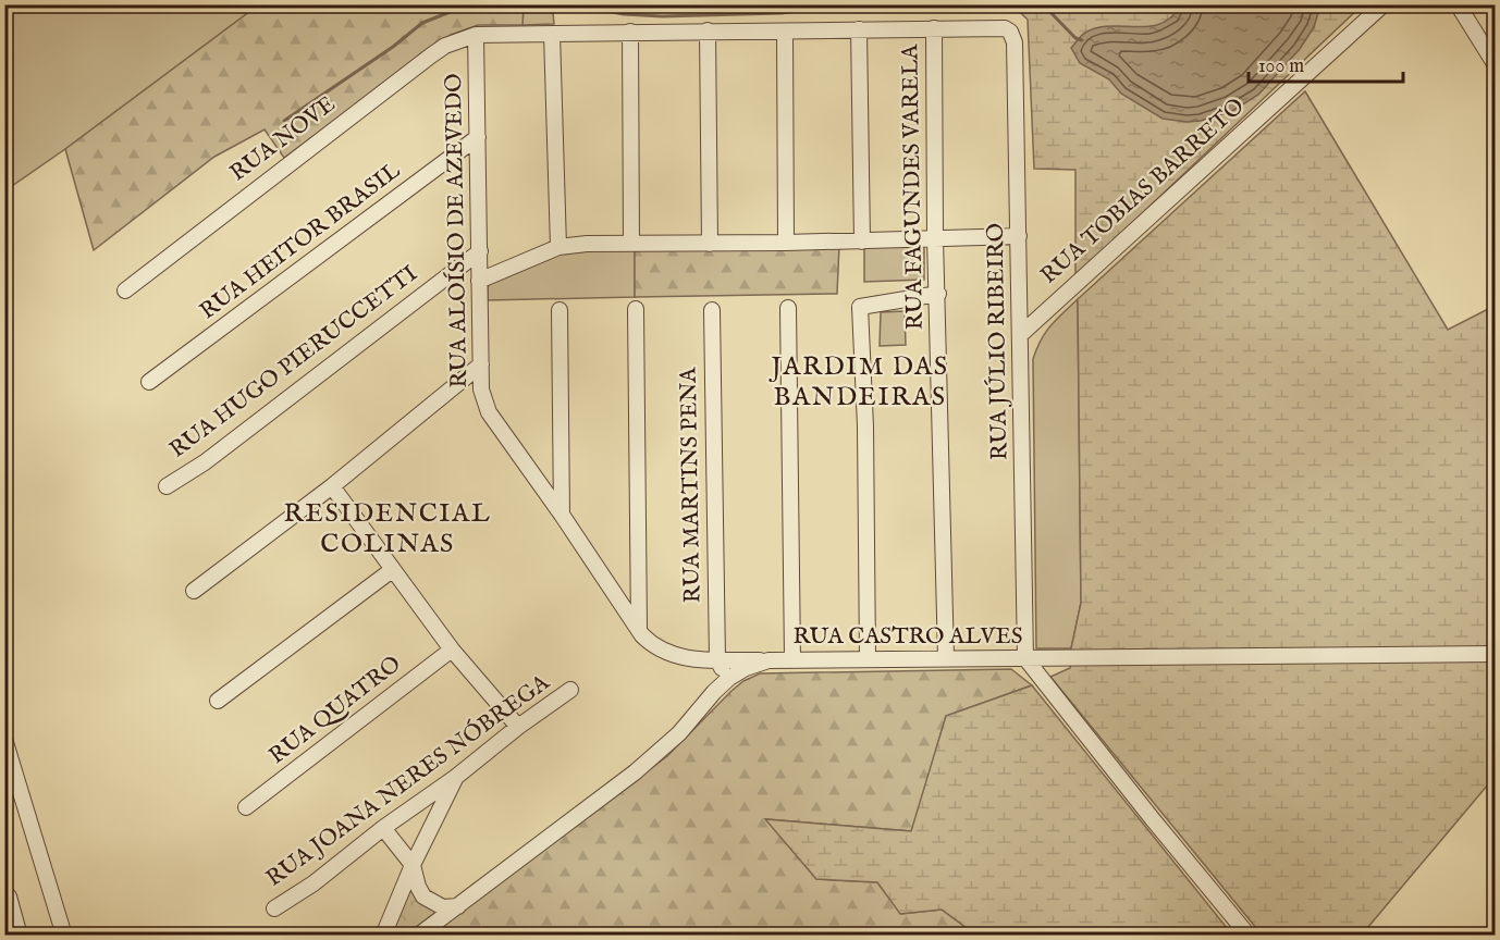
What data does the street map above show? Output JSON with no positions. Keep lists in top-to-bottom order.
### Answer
{
  "streets": {
    "street": [
      "RUA NOVE",
      "RUA FAGUNDES VARELA",
      "RUA TOBIAS BARRETO",
      "RUA ALOÍSIO DE AZEVEDO",
      "RUA HEITOR BRASIL",
      "RUA JÚLIO RIBEIRO",
      "RUA HUGO PIERUCCETTI",
      "RUA MARTINS PENA",
      "RUA CASTRO ALVES",
      "RUA QUATRO",
      "RUA JOANA NERES NÓBREGA"
    ]
  },
  "crossings": [
    ["RUA NOVE", "RUA ALOÍSIO DE AZEVEDO"],
    ["RUA FAGUNDES VARELA", "RUA JÚLIO RIBEIRO"],
    ["RUA FAGUNDES VARELA", "RUA CASTRO ALVES"],
    ["RUA TOBIAS BARRETO", "RUA JÚLIO RIBEIRO"],
    ["RUA ALOÍSIO DE AZEVEDO", "RUA HEITOR BRASIL"],
    ["RUA ALOÍSIO DE AZEVEDO", "RUA HUGO PIERUCCETTI"],
    ["RUA ALOÍSIO DE AZEVEDO", "RUA MARTINS PENA"],
    ["RUA ALOÍSIO DE AZEVEDO", "RUA CASTRO ALVES"],
    ["RUA JÚLIO RIBEIRO", "RUA CASTRO ALVES"]
  ],
  "districts": ["JARDIM DAS BANDEIRAS", "RESIDENCIAL COLINAS"],
  "scale_bar": "100 m"
}
